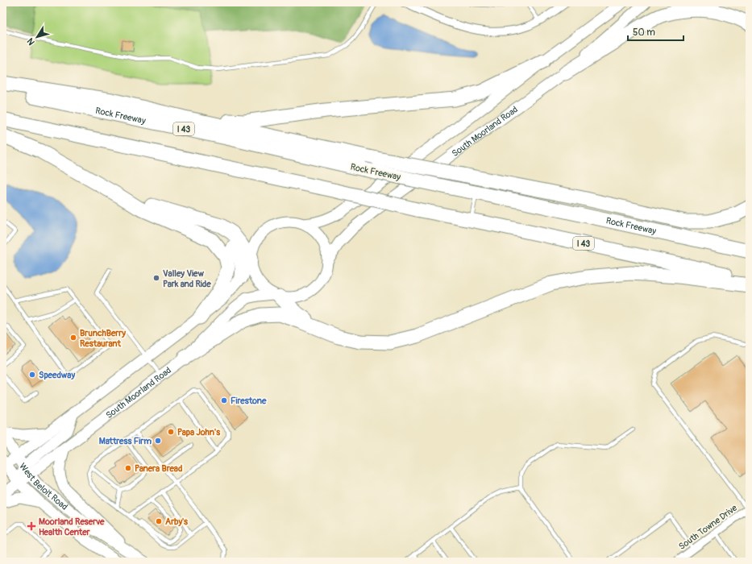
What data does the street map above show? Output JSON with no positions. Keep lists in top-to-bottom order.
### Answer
{
  "streets": {
    "highway": ["Rock Freeway", "I 43"],
    "main road": ["South Moorland Road", "West Beloit Road"],
    "street": ["South Towne Drive"]
  },
  "crossings": [
    ["South Moorland Road", "West Beloit Road"]
  ],
  "places": {
    "other": [
      "Valley View Park and Ride",
      "BrunchBerry Restaurant",
      "Speedway",
      "Firestone",
      "Papa John's",
      "Mattress Firm",
      "Panera Bread",
      "Arby's"
    ],
    "health": ["Moorland Reserve Health Center"]
  },
  "scale_bar": "50 m",
  "north": "bottom left"
}
